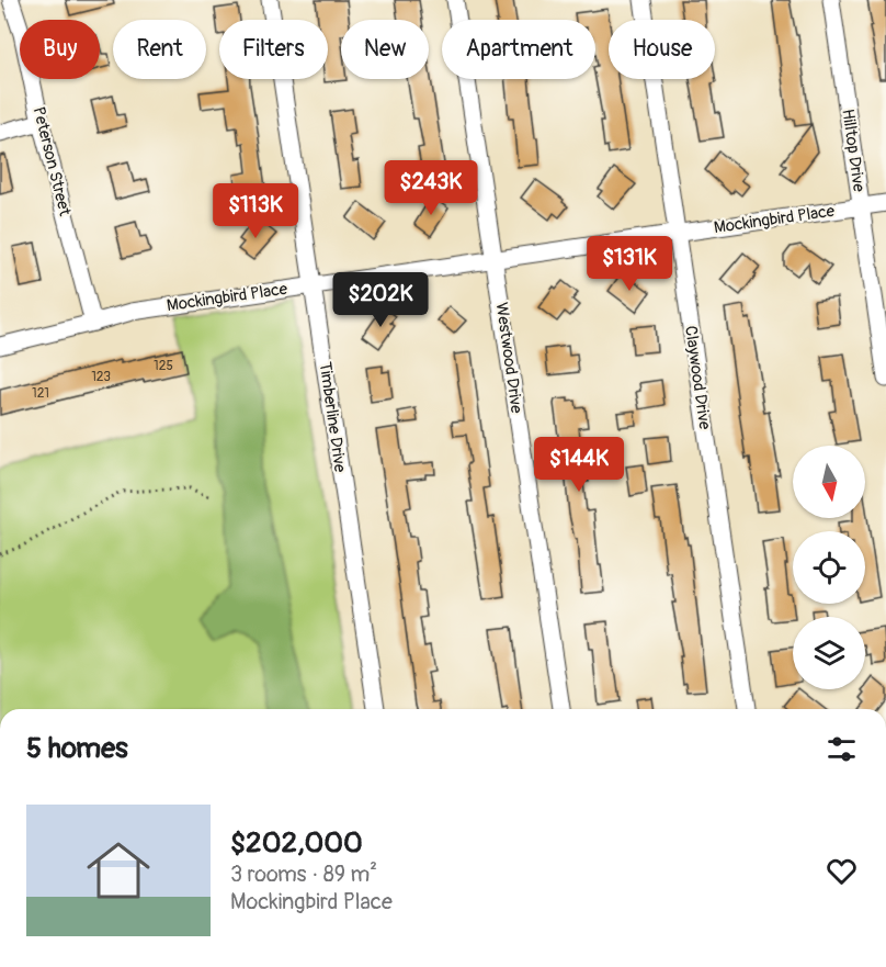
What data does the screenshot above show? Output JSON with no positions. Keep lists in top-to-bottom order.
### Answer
{
  "streets": {
    "street": [
      "Hilltop Drive",
      "Peterson Street",
      "Mockingbird Place",
      "Westwood Drive",
      "Claywood Drive",
      "Timberline Drive"
    ]
  },
  "crossings": [
    ["Hilltop Drive", "Mockingbird Place"],
    ["Peterson Street", "Mockingbird Place"],
    ["Mockingbird Place", "Westwood Drive"],
    ["Mockingbird Place", "Claywood Drive"],
    ["Mockingbird Place", "Timberline Drive"]
  ],
  "house_numbers": ["125", "123", "121"],
  "north": "bottom",
  "page": {
    "chip": [
      "Buy",
      "Rent",
      "Filters",
      "New",
      "Apartment",
      "House"
    ],
    "price": [
      "$243K",
      "$113K",
      "$131K",
      "$202K",
      "$144K"
    ],
    "heading": "5 homes",
    "list": [
      {
        "name": "$202,000",
        "note": "3 rooms · 89 m² · Mockingbird Place"
      }
    ]
  }
}
